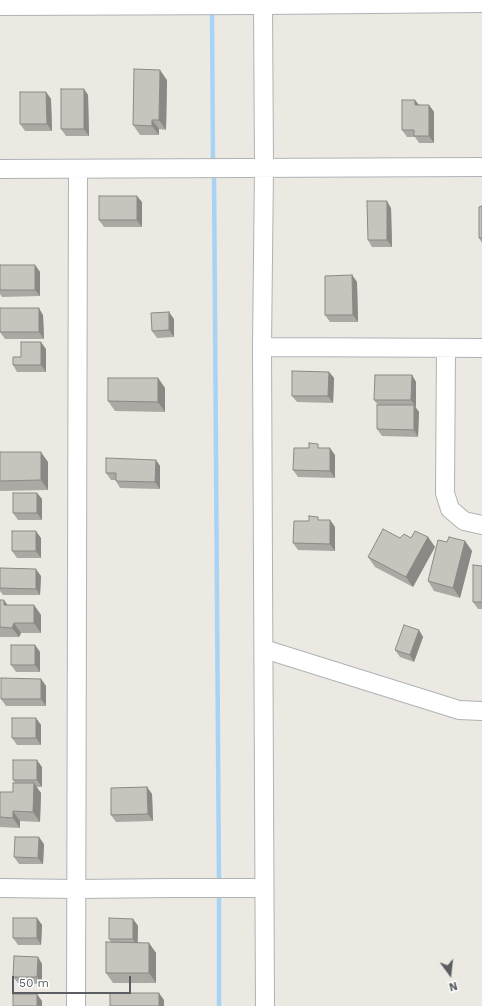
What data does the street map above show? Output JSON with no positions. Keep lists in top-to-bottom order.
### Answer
{
  "scale_bar": "50 m",
  "north": "bottom"
}
